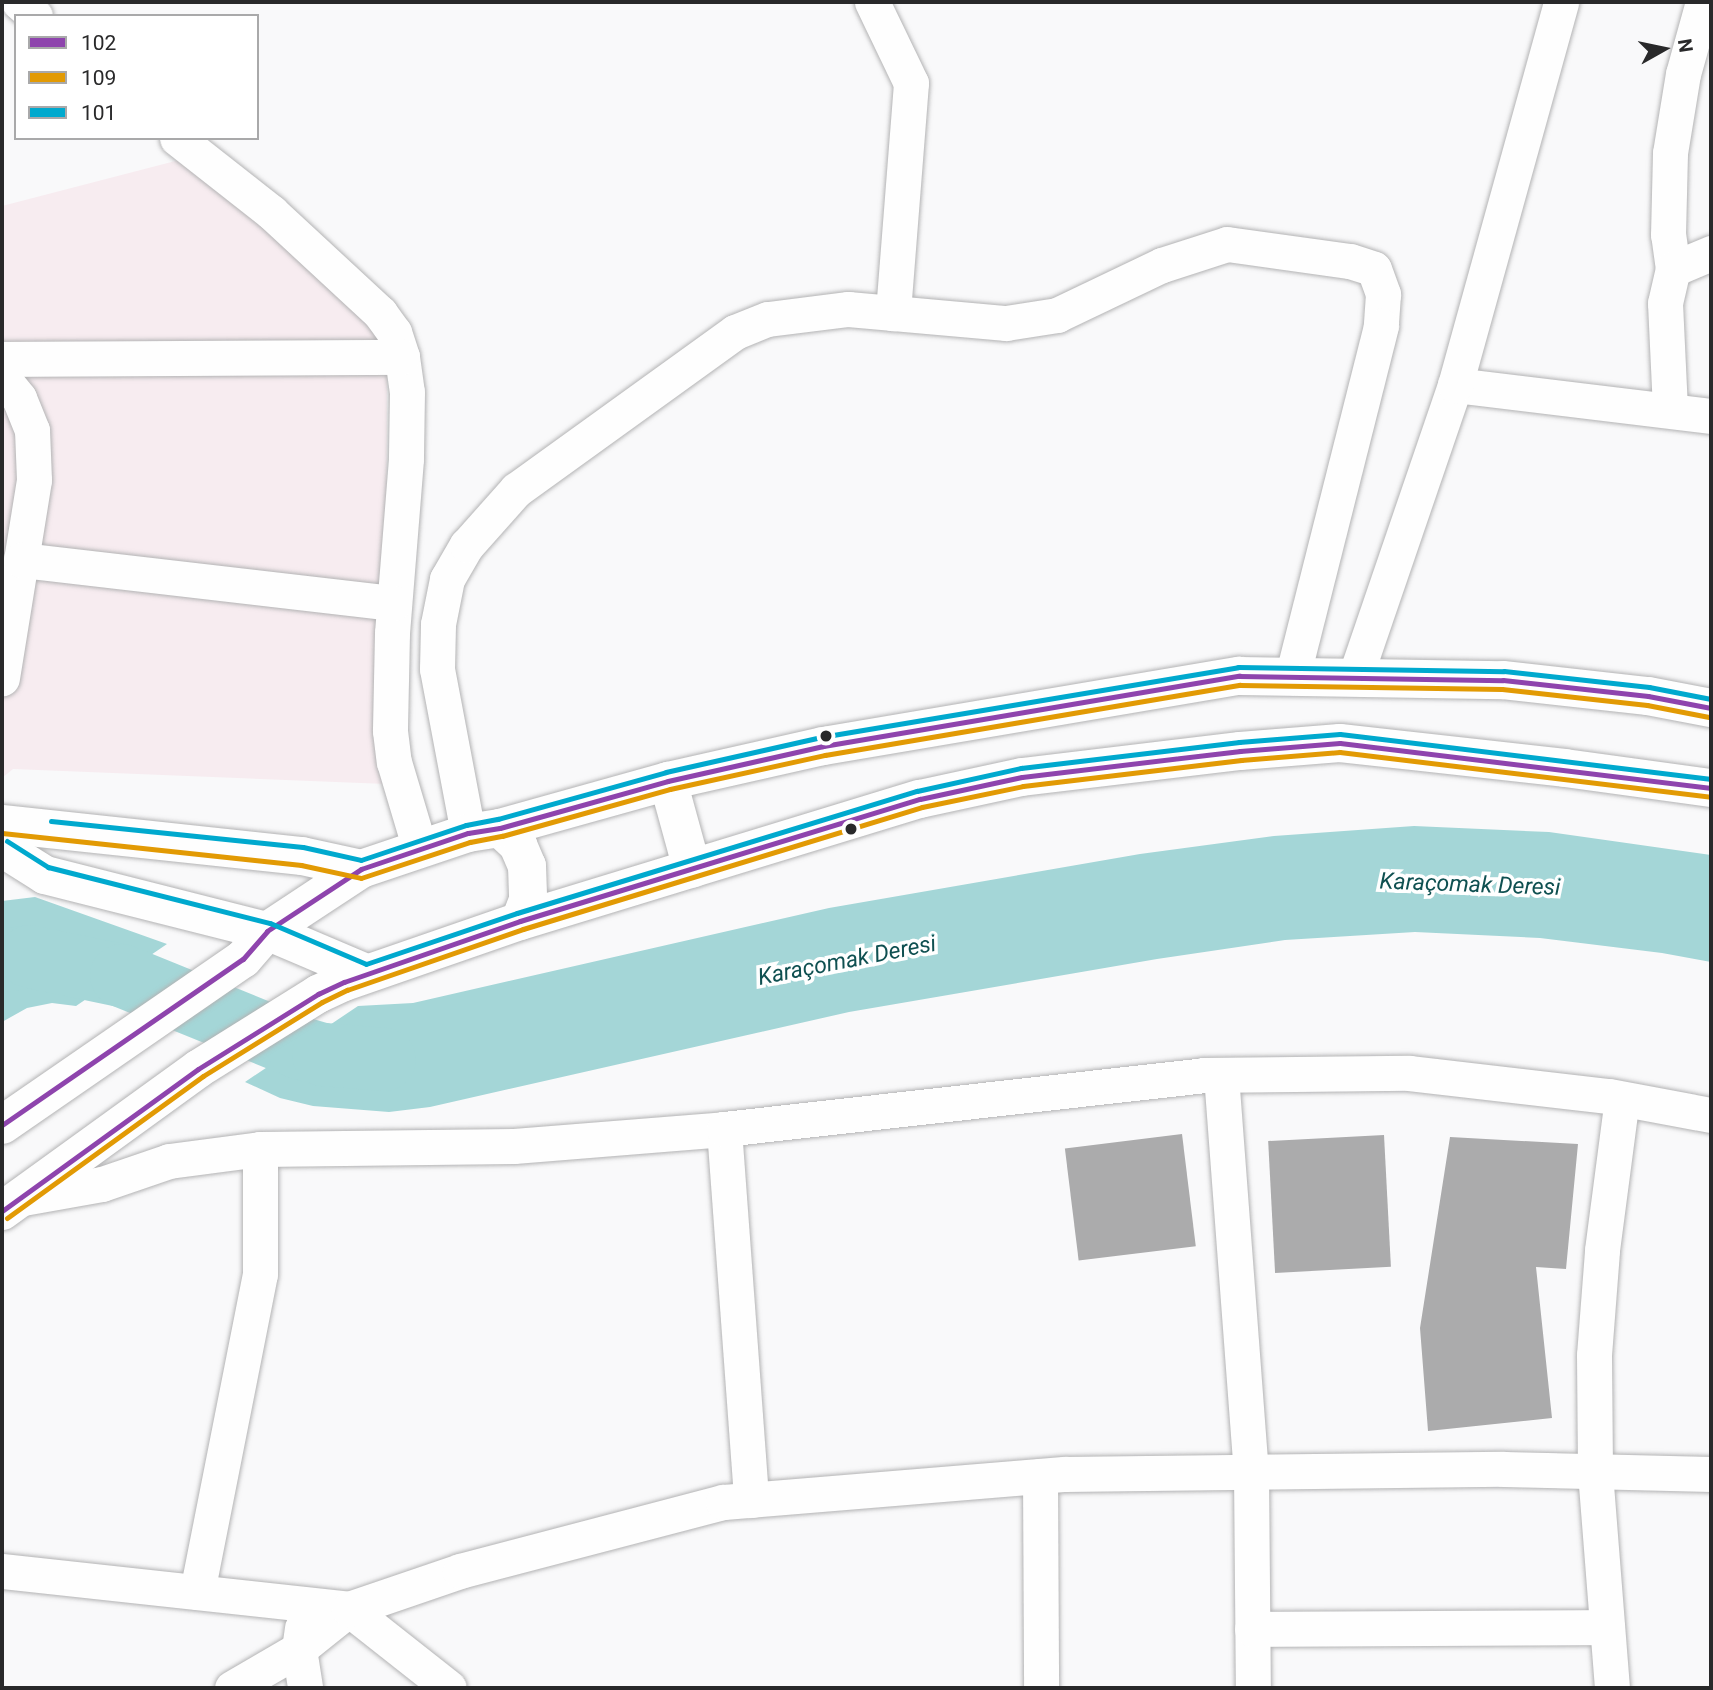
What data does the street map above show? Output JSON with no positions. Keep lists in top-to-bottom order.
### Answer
{
  "water": ["Karaçomak Deresi"],
  "lines": ["transit line 101", "transit line 102", "transit line 109"],
  "legend": ["102", "109", "101"],
  "north": "right"
}
